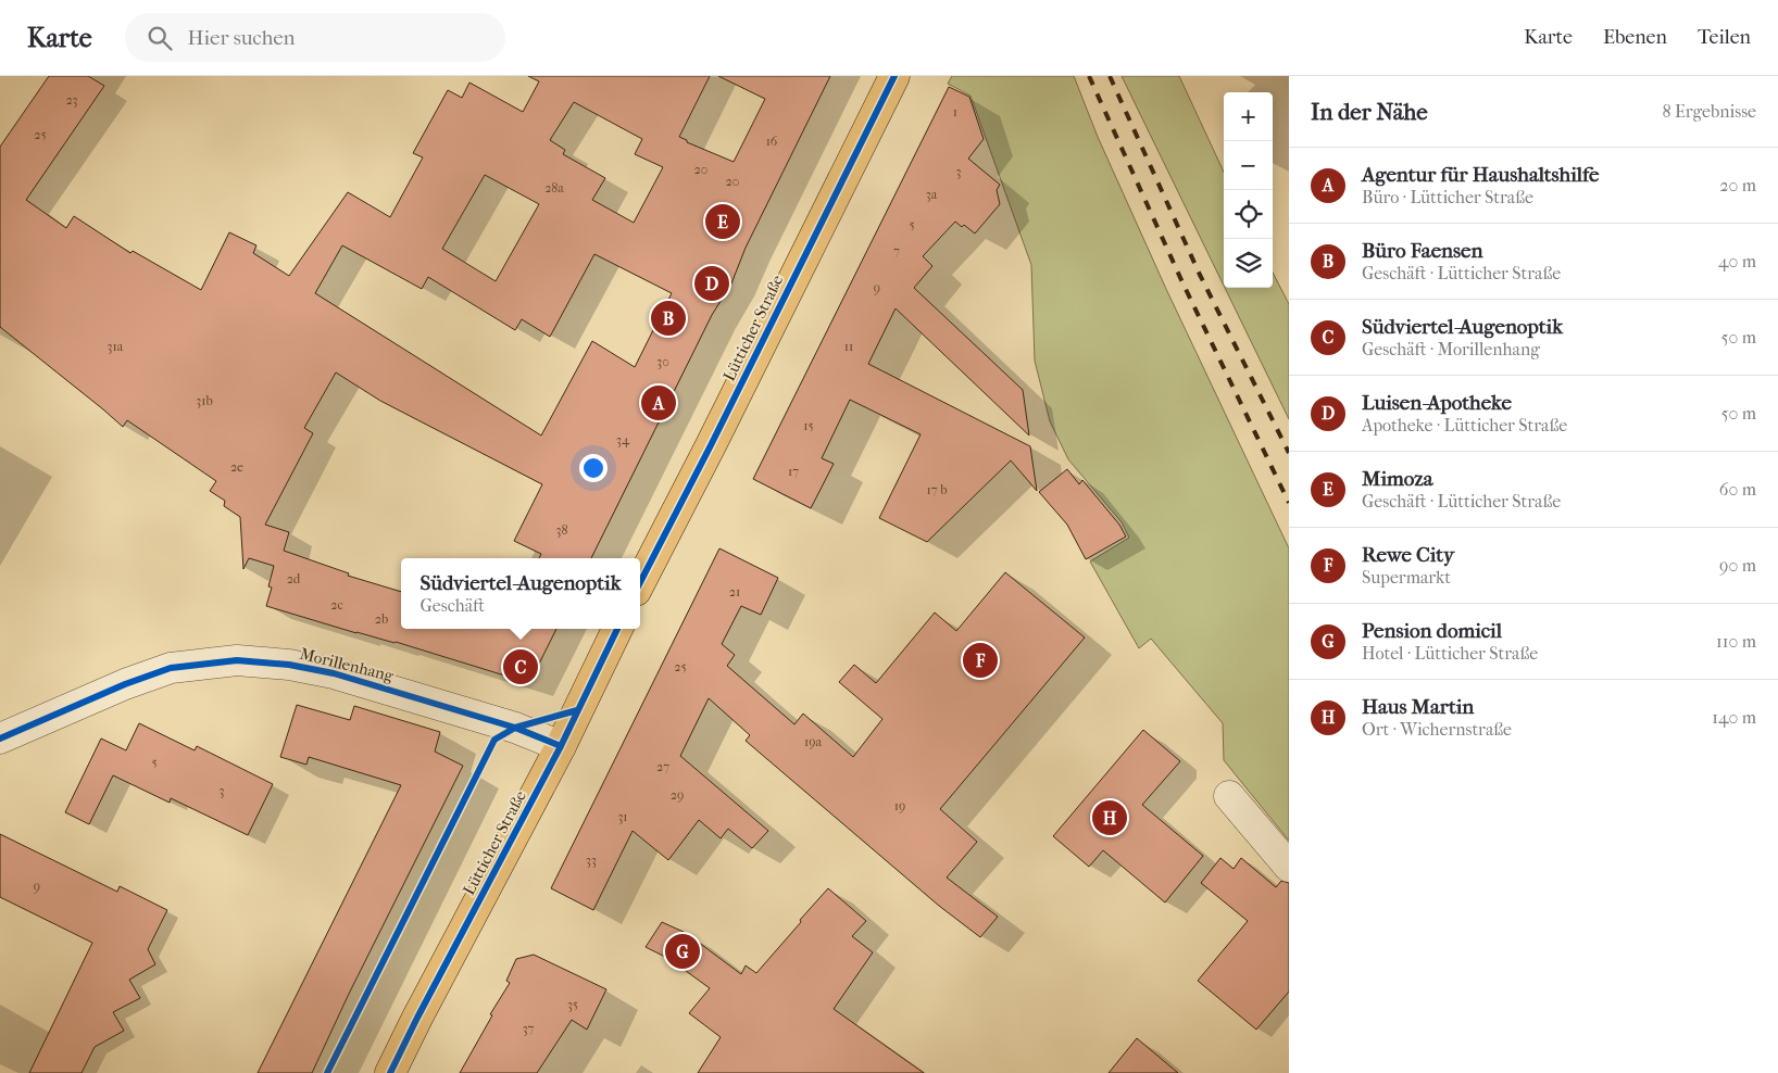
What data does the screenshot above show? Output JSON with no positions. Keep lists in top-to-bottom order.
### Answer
{
  "streets": {
    "main road": ["Lütticher Straße"],
    "street": ["Morillenhang"]
  },
  "crossings": [
    ["Lütticher Straße", "Morillenhang"]
  ],
  "house_numbers": [
    "23",
    "1",
    "25",
    "16",
    "20",
    "3",
    "20",
    "28a",
    "3a",
    "5",
    "7",
    "9",
    "31a",
    "11",
    "30",
    "31b",
    "15",
    "34",
    "2e",
    "17",
    "17 b",
    "38",
    "2d",
    "21",
    "2c",
    "2b",
    "25",
    "19a",
    "5",
    "27",
    "3",
    "29",
    "19",
    "31",
    "33",
    "9",
    "35",
    "37"
  ],
  "page": {
    "header": "Karte",
    "search": "Hier suchen",
    "nav": ["Karte", "Ebenen", "Teilen"],
    "heading": ["In der Nähe", "8 Ergebnisse"],
    "map_buttons": ["+", "−"],
    "list": [
      {
        "mark": "A",
        "name": "Agentur für Haushaltshilfe",
        "note": "Büro · Lütticher Straße",
        "value": "20 m"
      },
      {
        "mark": "B",
        "name": "Büro Faensen",
        "note": "Geschäft · Lütticher Straße",
        "value": "40 m"
      },
      {
        "mark": "C",
        "name": "Südviertel-Augenoptik",
        "note": "Geschäft · Morillenhang",
        "value": "50 m"
      },
      {
        "mark": "D",
        "name": "Luisen-Apotheke",
        "note": "Apotheke · Lütticher Straße",
        "value": "50 m"
      },
      {
        "mark": "E",
        "name": "Mimoza",
        "note": "Geschäft · Lütticher Straße",
        "value": "60 m"
      },
      {
        "mark": "F",
        "name": "Rewe City",
        "note": "Supermarkt",
        "value": "90 m"
      },
      {
        "mark": "G",
        "name": "Pension domicil",
        "note": "Hotel · Lütticher Straße",
        "value": "110 m"
      },
      {
        "mark": "H",
        "name": "Haus Martin",
        "note": "Ort · Wichernstraße",
        "value": "140 m"
      }
    ],
    "pins": [
      "E",
      "D",
      "B",
      "A",
      "F",
      "C",
      "H",
      "G"
    ],
    "popup": ["Südviertel-Augenoptik", "Geschäft"]
  }
}
